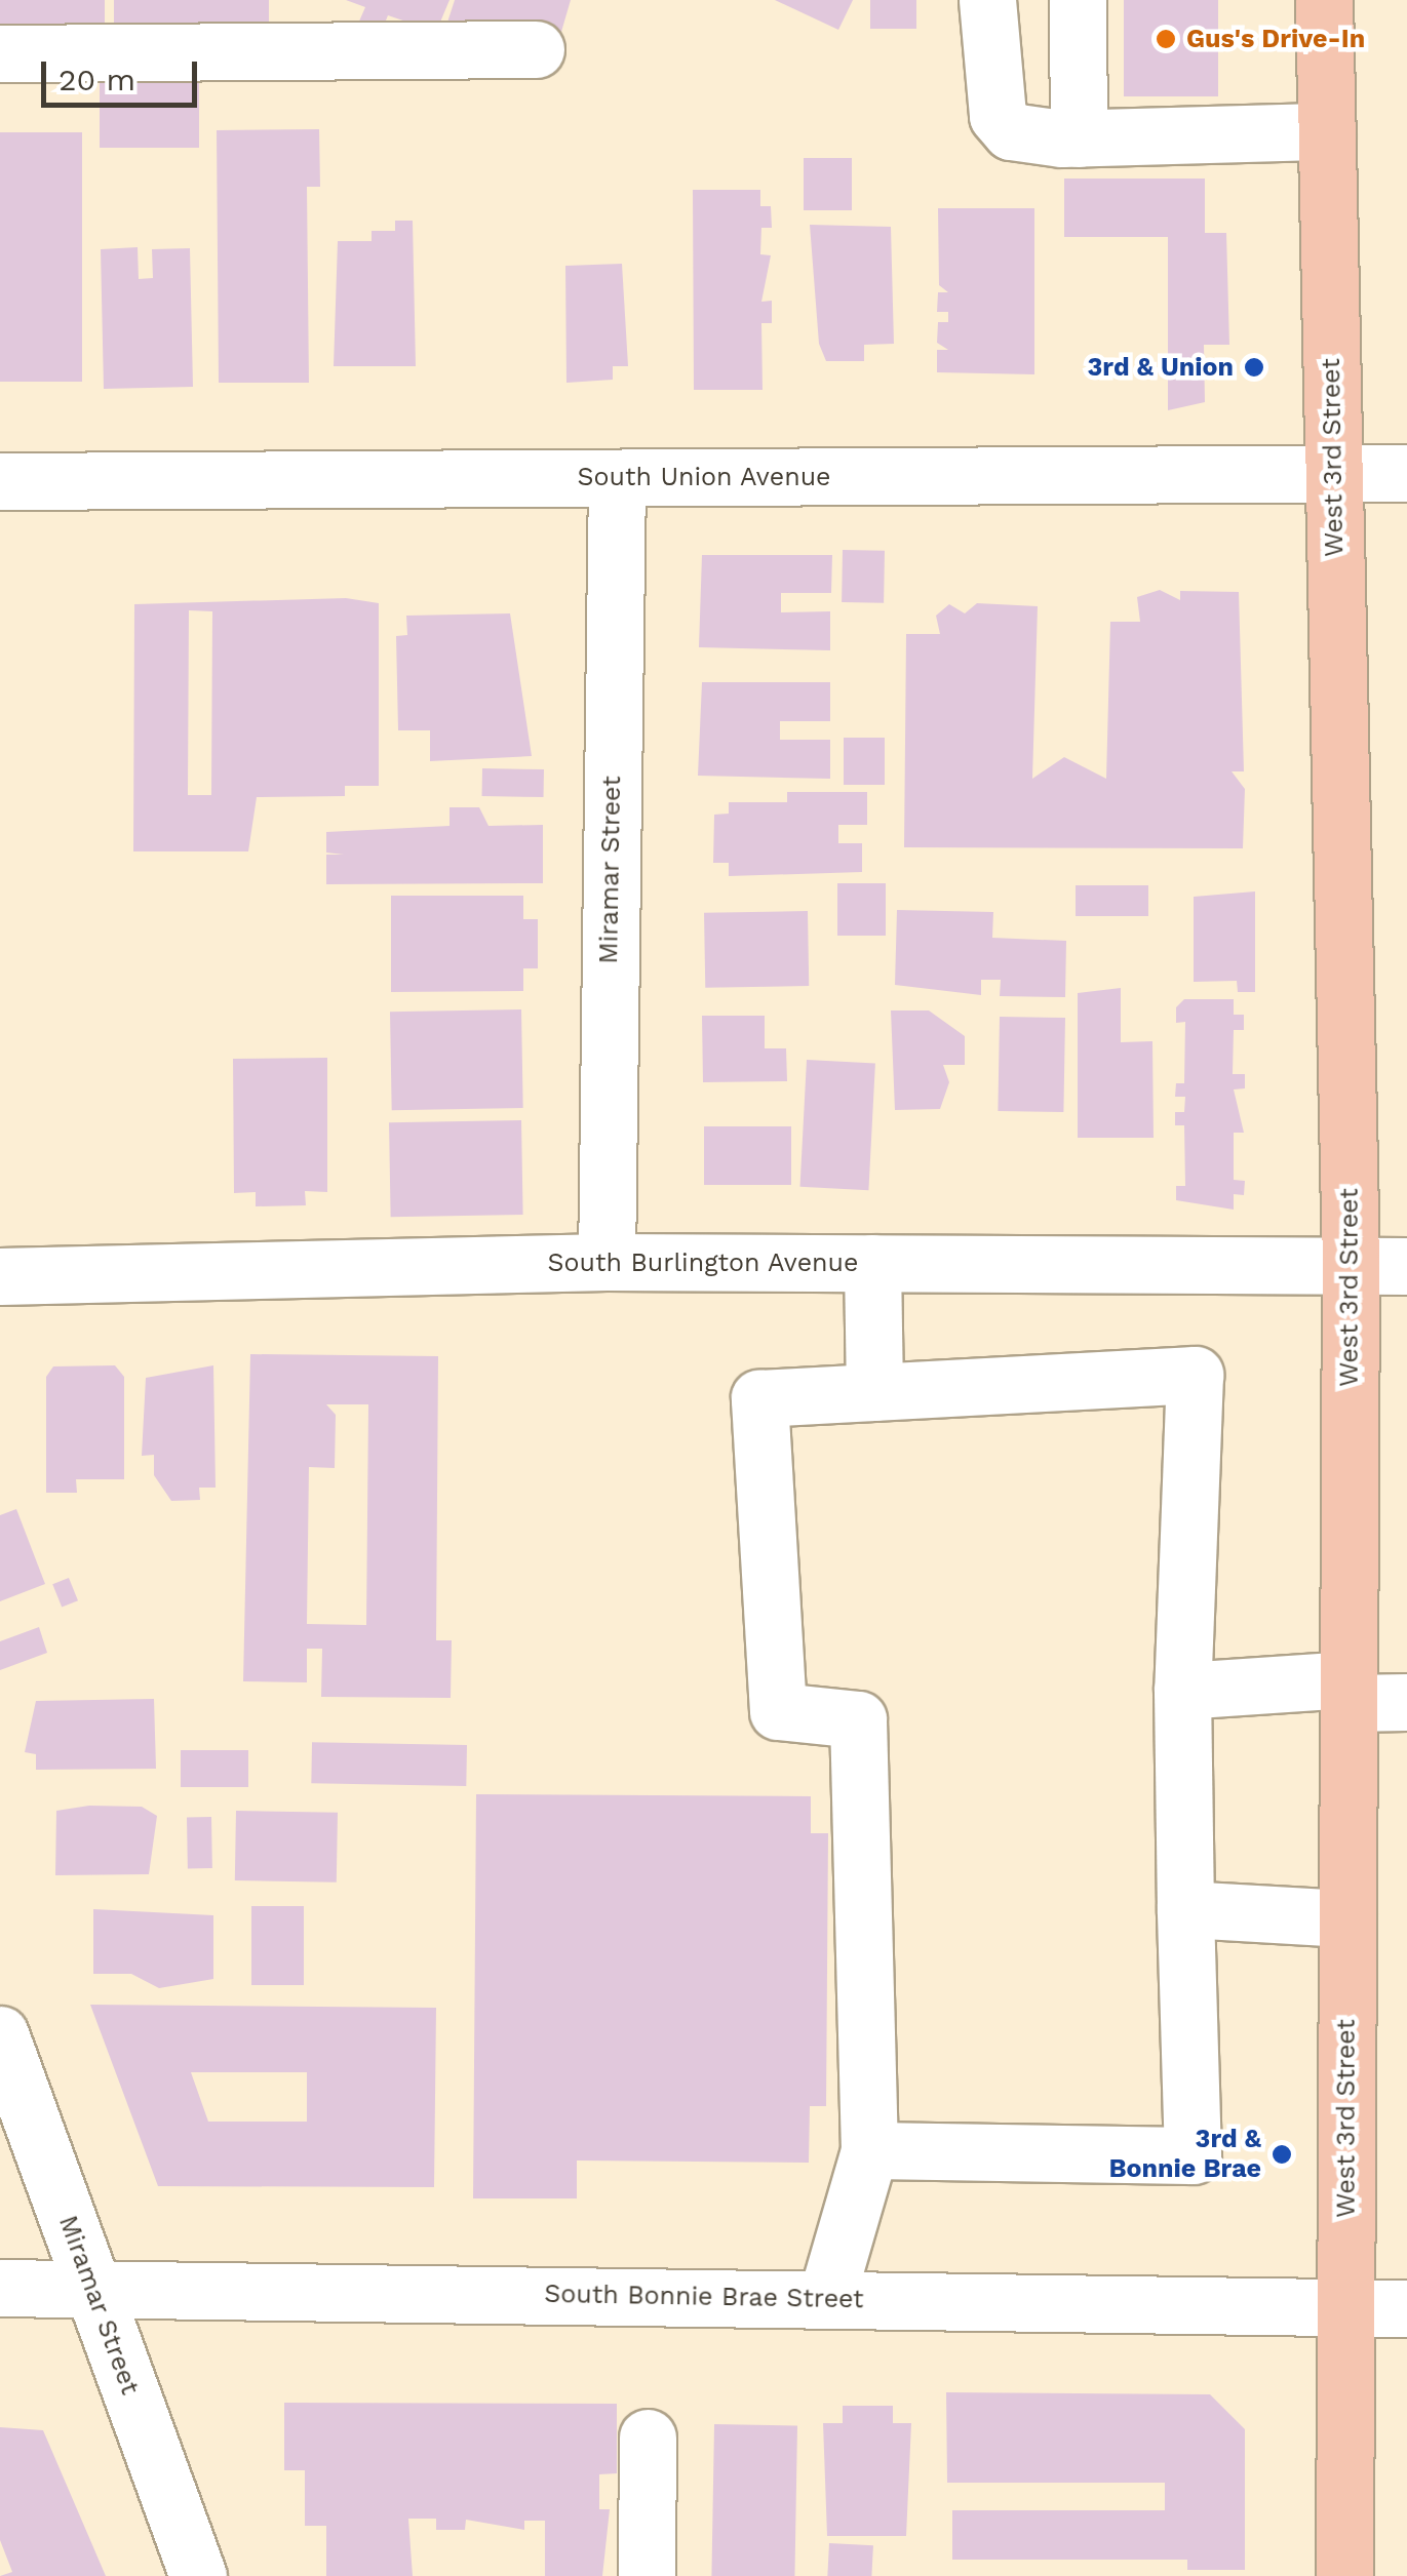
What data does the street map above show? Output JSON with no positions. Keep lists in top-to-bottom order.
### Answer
{
  "streets": {
    "main road": ["West 3rd Street"],
    "street": [
      "South Union Avenue",
      "Miramar Street",
      "South Burlington Avenue",
      "South Bonnie Brae Street"
    ]
  },
  "crossings": [
    ["West 3rd Street", "South Union Avenue"],
    ["West 3rd Street", "South Burlington Avenue"],
    ["West 3rd Street", "South Bonnie Brae Street"],
    ["South Union Avenue", "Miramar Street"],
    ["Miramar Street", "South Burlington Avenue"],
    ["Miramar Street", "South Bonnie Brae Street"]
  ],
  "places": ["Gus's Drive-In", "3rd & Union", "3rd & Bonnie Brae"],
  "scale_bar": "20 m"
}
